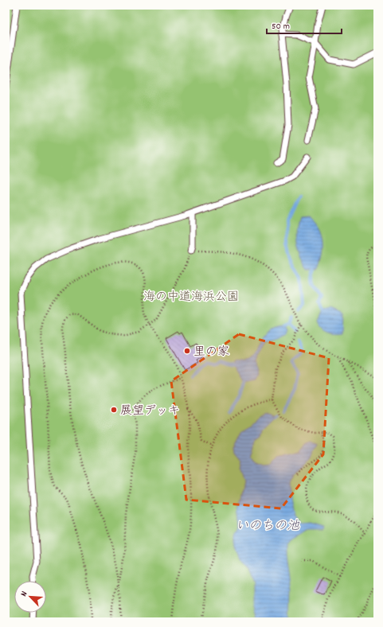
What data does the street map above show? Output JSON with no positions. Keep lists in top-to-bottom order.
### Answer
{
  "water": ["いのちの池"],
  "parks": ["海の中道海浜公園"],
  "places": ["里の家", "展望デッキ"],
  "scale_bar": "50 m",
  "north": "top left"
}
